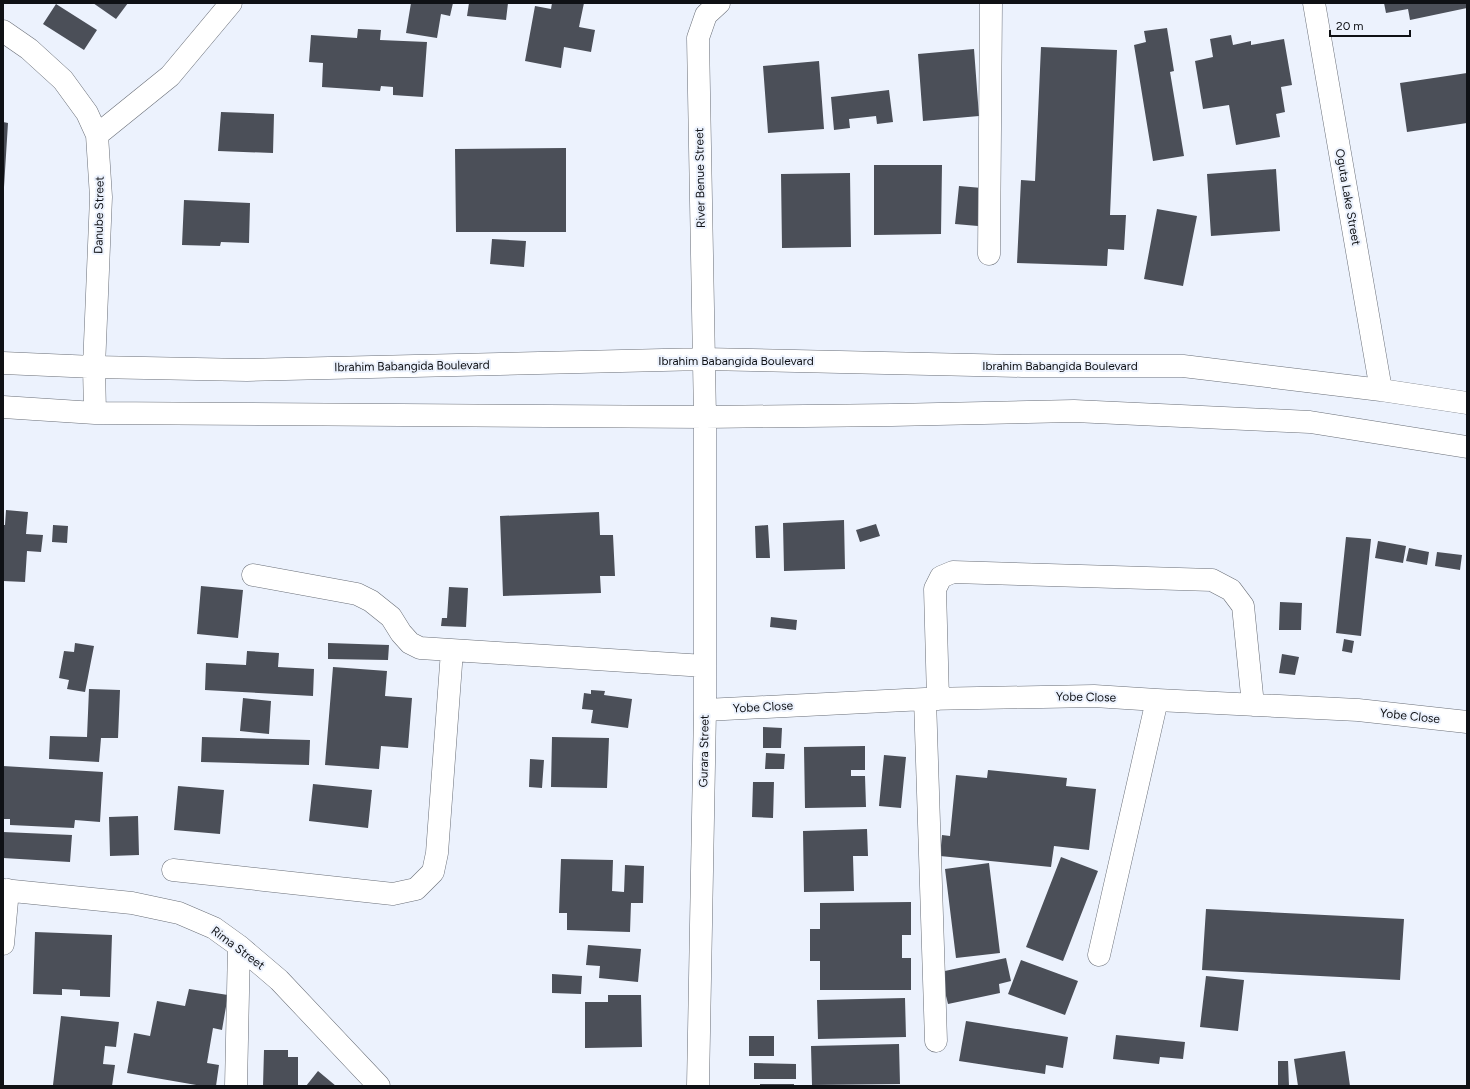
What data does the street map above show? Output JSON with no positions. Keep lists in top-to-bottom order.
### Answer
{
  "streets": {
    "street": [
      "River Benue Street",
      "Oguta Lake Street",
      "Danube Street",
      "Ibrahim Babangida Boulevard",
      "Yobe Close",
      "Gurara Street",
      "Rima Street"
    ]
  },
  "crossings": [
    ["River Benue Street", "Ibrahim Babangida Boulevard"],
    ["River Benue Street", "Gurara Street"],
    ["Oguta Lake Street", "Ibrahim Babangida Boulevard"],
    ["Danube Street", "Ibrahim Babangida Boulevard"],
    ["Yobe Close", "Gurara Street"]
  ],
  "scale_bar": "20 m"
}
